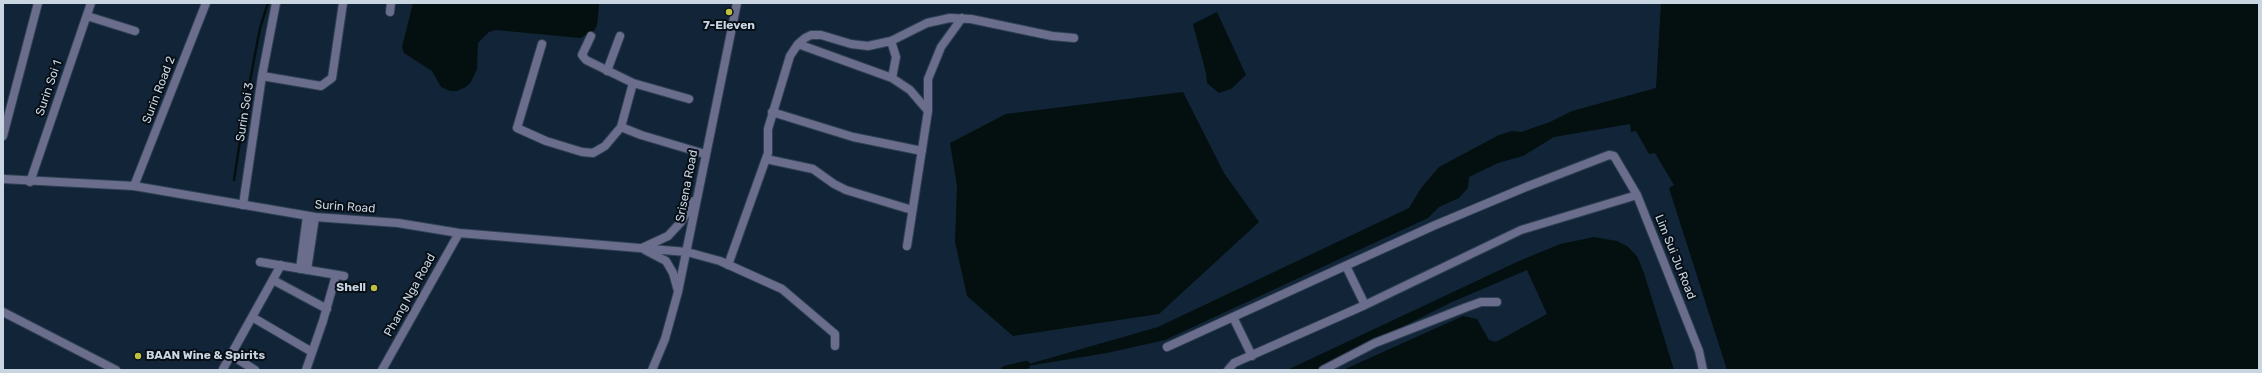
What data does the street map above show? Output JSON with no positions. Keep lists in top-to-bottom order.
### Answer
{
  "streets": {
    "street": [
      "Surin Soi 1",
      "Surin Road 2",
      "Surin Soi 3",
      "Srisena Road",
      "Surin Road",
      "Lim Sui Ju Road",
      "Phang Nga Road"
    ]
  },
  "crossings": [
    ["Surin Soi 1", "Surin Road"],
    ["Surin Road 2", "Surin Road"],
    ["Surin Soi 3", "Surin Road"],
    ["Srisena Road", "Surin Road"],
    ["Surin Road", "Phang Nga Road"]
  ],
  "places": ["7-Eleven", "Shell", "BAAN Wine & Spirits"]
}
